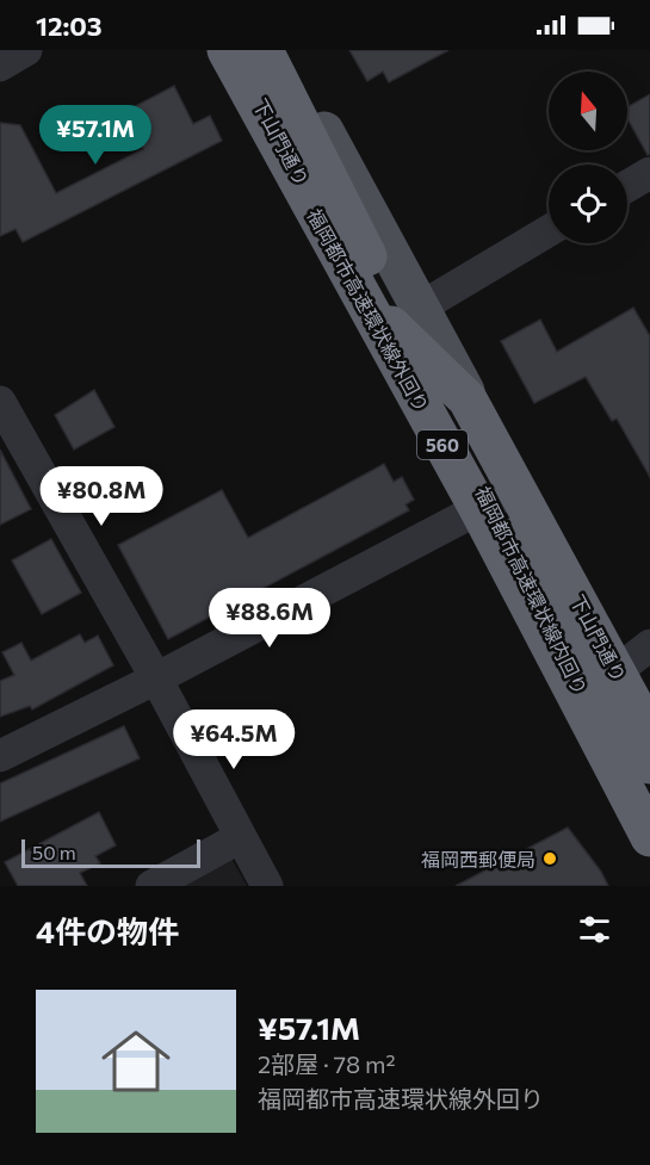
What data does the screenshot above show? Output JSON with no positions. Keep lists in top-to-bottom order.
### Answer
{
  "streets": {
    "highway": ["福岡都市高速環状線外回り", "福岡都市高速環状線内回り"],
    "main road": ["下山門通り", "560"]
  },
  "crossings": [
    ["下山門通り", "福岡都市高速環状線外回り"],
    ["下山門通り", "福岡都市高速環状線内回り"]
  ],
  "places": ["福岡西郵便局"],
  "scale_bar": "50 m",
  "north": "top",
  "page": {
    "status": "12:03",
    "price": [
      "¥57.1M",
      "¥80.8M",
      "¥88.6M",
      "¥64.5M"
    ],
    "scale": "50 m",
    "heading": "4件の物件",
    "list": [
      {
        "name": "¥57.1M",
        "note": "2部屋 · 78 m² · 福岡都市高速環状線外回り"
      }
    ]
  }
}
